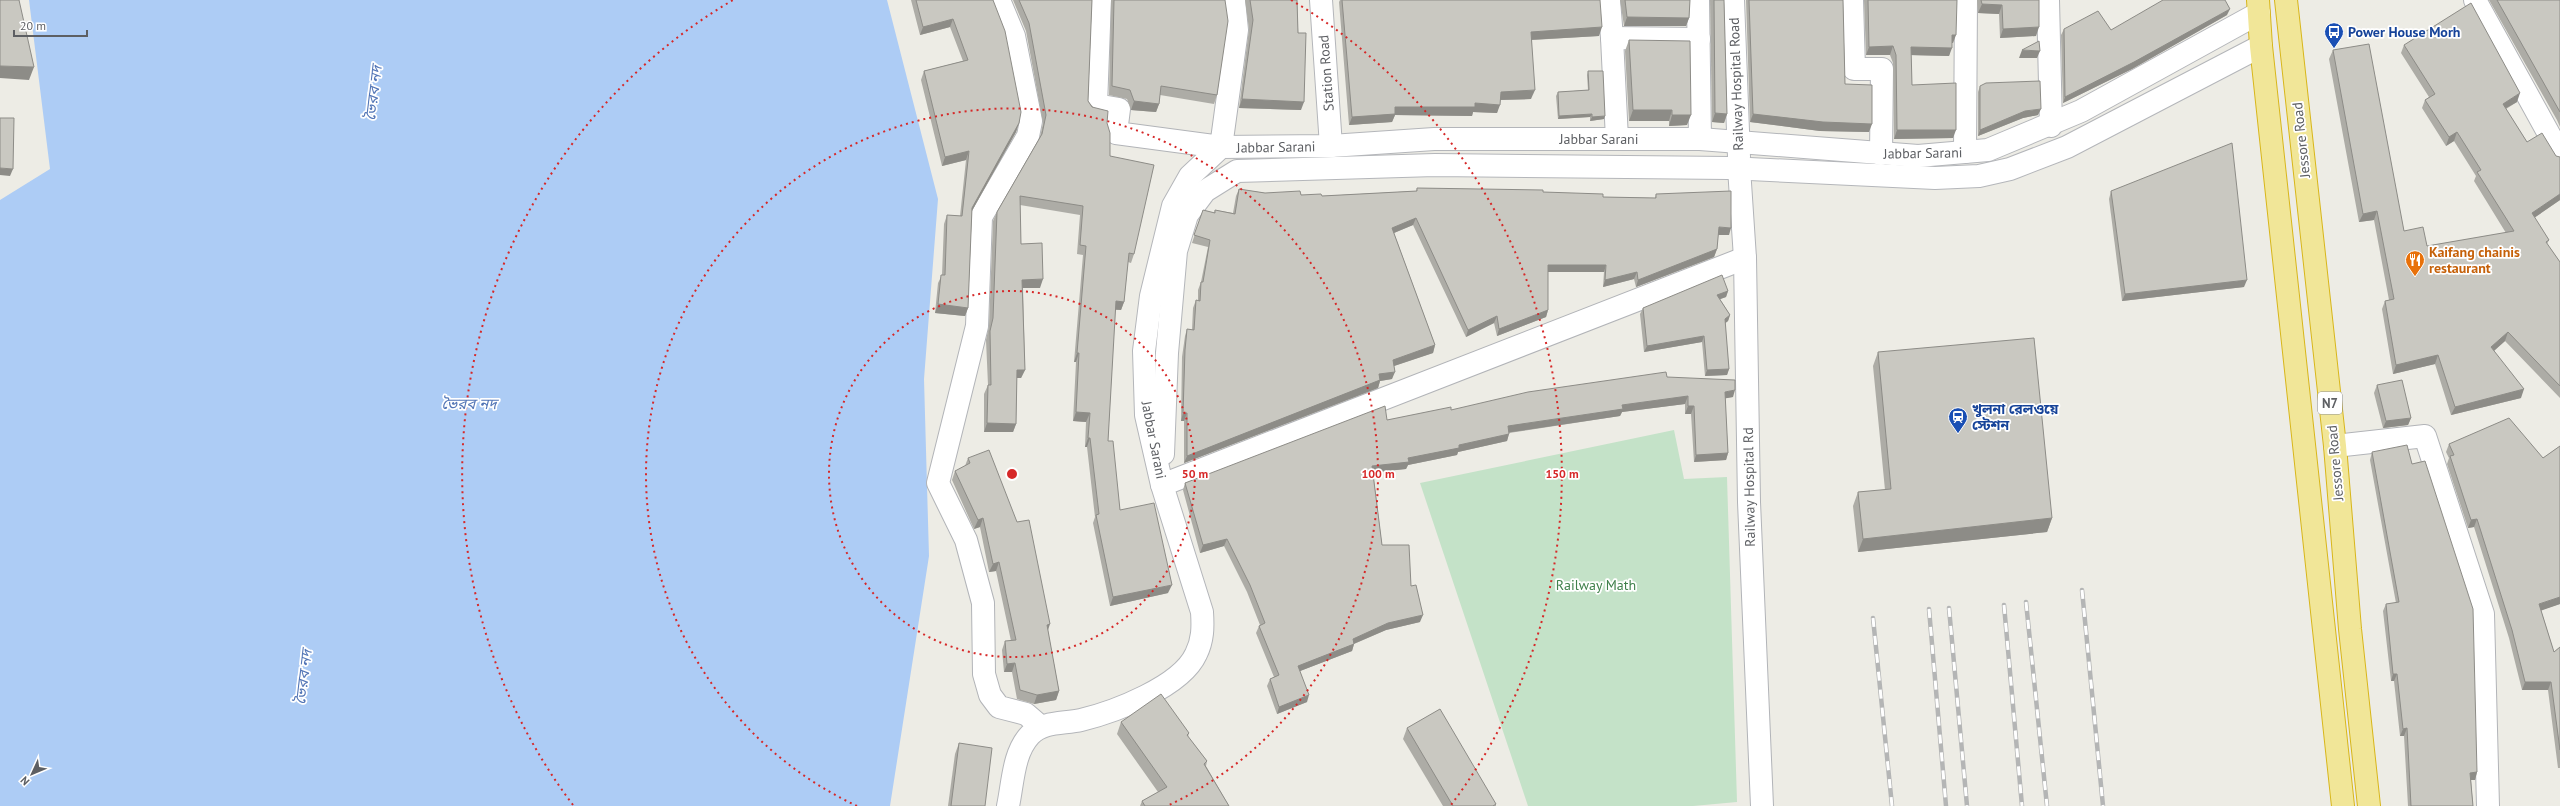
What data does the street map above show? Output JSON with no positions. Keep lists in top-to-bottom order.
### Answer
{
  "streets": {
    "highway": ["Jessore Road", "N7"],
    "street": [
      "Station Road",
      "Railway Hospital Road",
      "Jabbar Sarani",
      "Railway Hospital Rd"
    ]
  },
  "crossings": [
    ["Station Road", "Jabbar Sarani"],
    ["Railway Hospital Road", "Jabbar Sarani"],
    ["Railway Hospital Road", "Railway Hospital Rd"],
    ["Jabbar Sarani", "N7"],
    ["Jabbar Sarani", "Railway Hospital Rd"]
  ],
  "water": ["ভৈরব নদ"],
  "parks": ["Railway Math"],
  "places": {
    "bus stop": ["Power House Morh"],
    "restaurant": ["Kaifang chainis restaurant"],
    "station": ["খুলনা রেলওয়ে স্টেশন"]
  },
  "scale_bar": "20 m",
  "north": "bottom left",
  "rings": ["50 m", "100 m", "150 m"]
}
